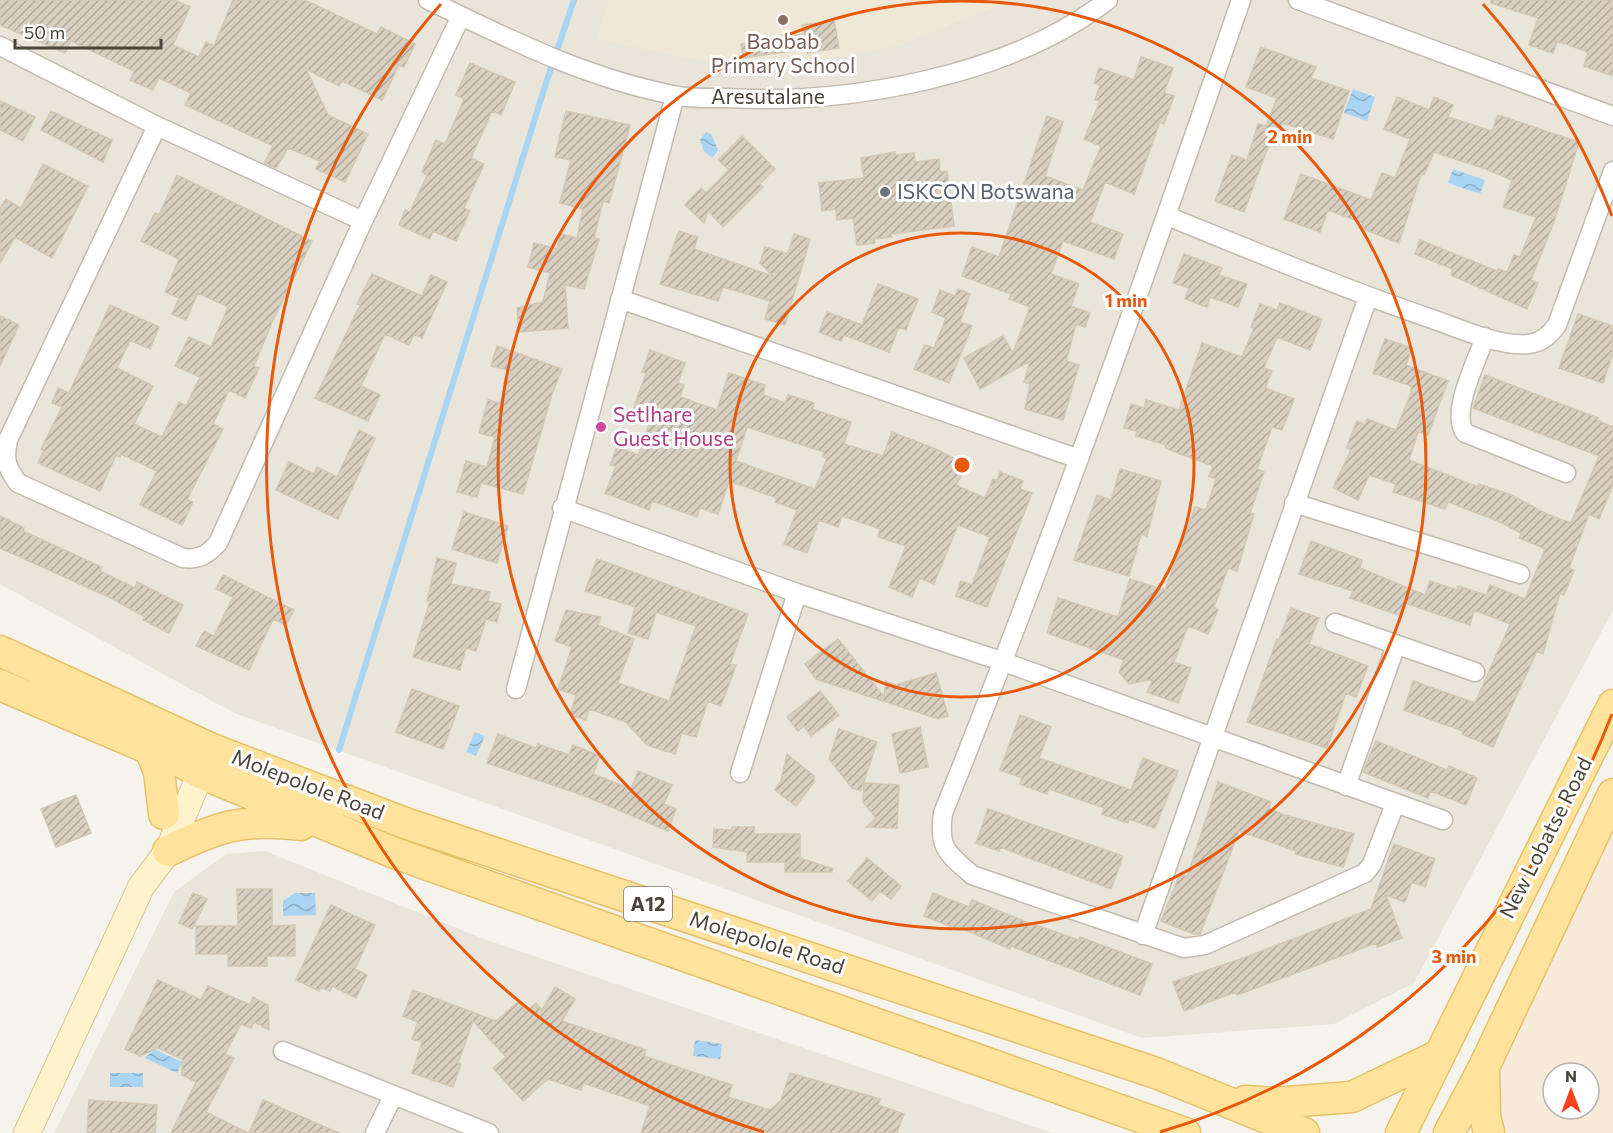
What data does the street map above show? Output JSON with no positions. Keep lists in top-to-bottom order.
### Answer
{
  "streets": {
    "main road": ["Molepolole Road", "New Lobatse Road", "A12"],
    "street": ["Aresutalane"]
  },
  "places": ["Baobab Primary School", "ISKCON Botswana", "Setlhare Guest House"],
  "scale_bar": "50 m",
  "north": "top",
  "rings": ["2 min", "1 min", "3 min"]
}
